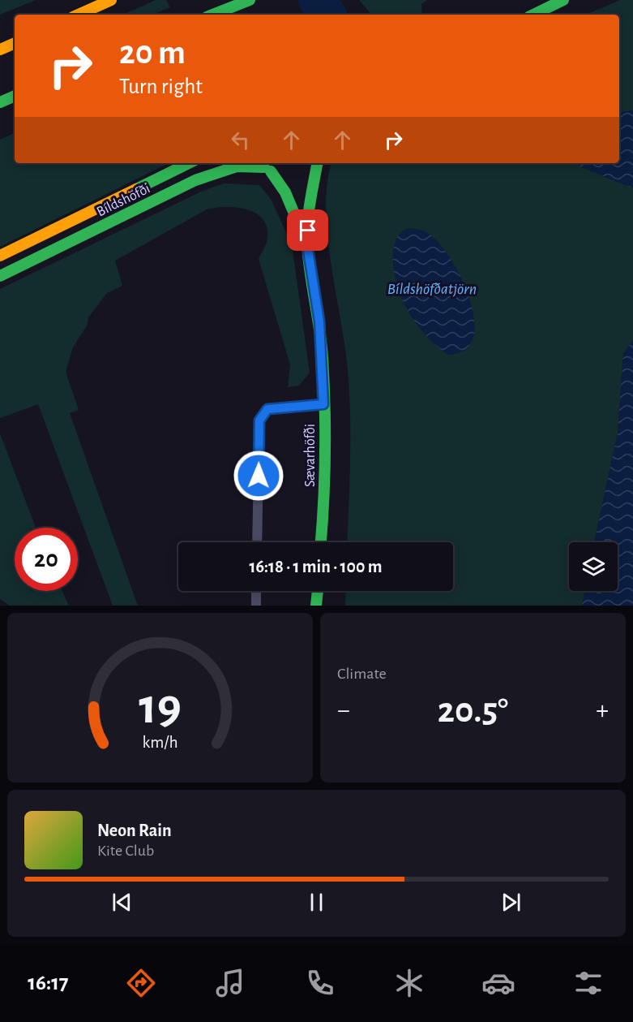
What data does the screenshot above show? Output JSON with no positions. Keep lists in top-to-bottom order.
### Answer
{
  "streets": {
    "main road": ["Bíldshöfði", "Sævarhöfði"]
  },
  "crossings": [
    ["Bíldshöfði", "Sævarhöfði"]
  ],
  "water": ["Bíldshöfðatjörn"],
  "page": {
    "turn": ["20 m", "Turn right"],
    "limit": "20",
    "trip": "16:18 · 1 min · 100 m",
    "tile": "Climate",
    "heat": ["−", "20.5°", "+"],
    "song": ["Neon Rain", "Kite Club"],
    "tabs": "16:17",
    "gauge": ["19", "km/h"]
  }
}
